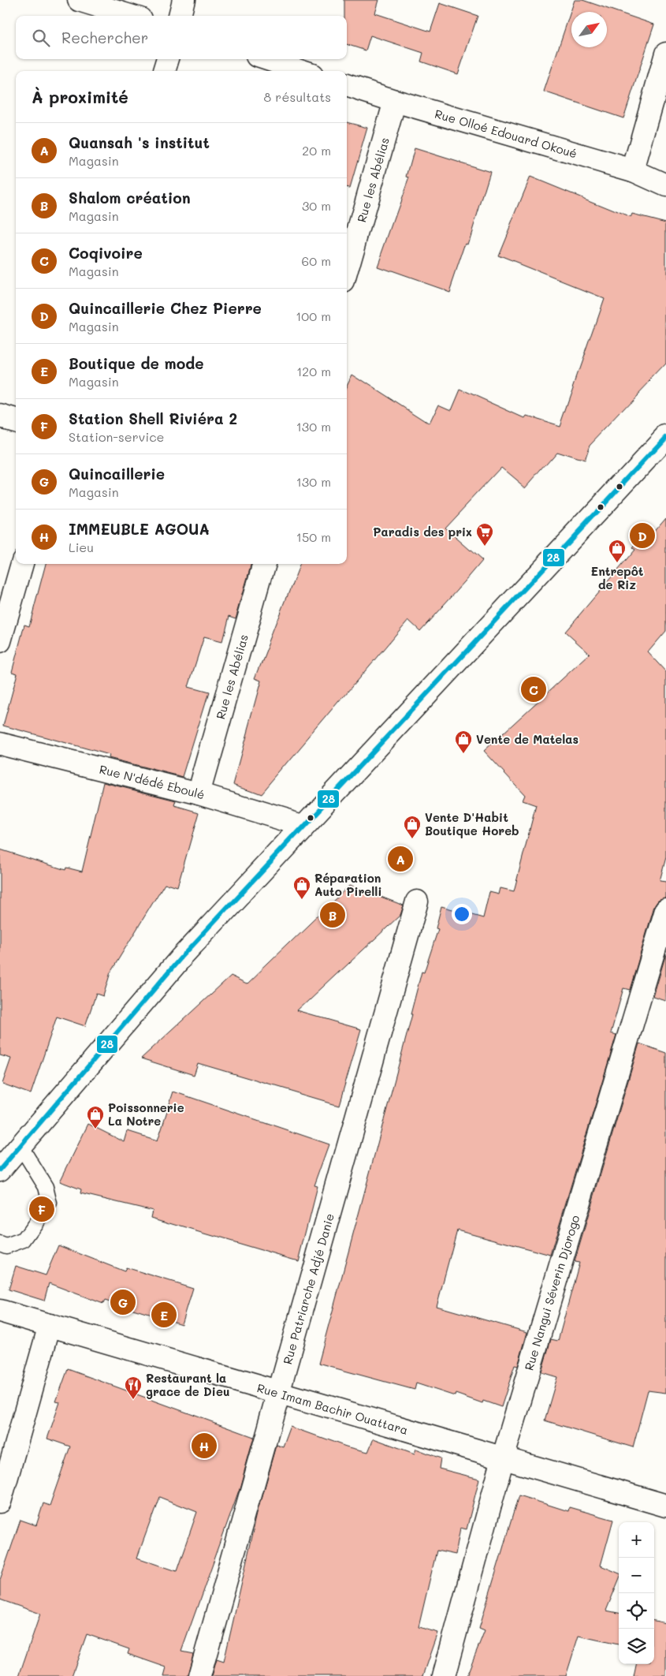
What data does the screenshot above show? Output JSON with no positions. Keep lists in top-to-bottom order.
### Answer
{
  "streets": {
    "street": [
      "Rue Olloé Edouard Okoué",
      "Rue les Abélias",
      "Rue N'dédé Eboulé",
      "Rue Patriarche Adjé Danie",
      "Rue Nangui Séverin Djorogo",
      "Rue Imam Bachir Ouattara"
    ]
  },
  "crossings": [
    ["Rue Olloé Edouard Okoué", "Rue les Abélias"],
    ["Rue les Abélias", "Rue N'dédé Eboulé"],
    ["Rue Patriarche Adjé Danie", "Rue Imam Bachir Ouattara"],
    ["Rue Nangui Séverin Djorogo", "Rue Imam Bachir Ouattara"]
  ],
  "places": {
    "supermarket": ["Paradis des prix"],
    "shop": [
      "Entrepôt de Riz",
      "Vente de Matelas",
      "Vente D'Habit Boutique Horeb",
      "Réparation Auto Pirelli",
      "Poissonnerie La Notre"
    ],
    "restaurant": ["Restaurant la grace de Dieu"]
  },
  "lines": ["transit line 28"],
  "north": "top right",
  "page": {
    "search": "Rechercher",
    "heading": ["À proximité", "8 résultats"],
    "list": [
      {
        "mark": "A",
        "name": "Quansah 's institut",
        "note": "Magasin",
        "value": "20 m"
      },
      {
        "mark": "B",
        "name": "Shalom création",
        "note": "Magasin",
        "value": "30 m"
      },
      {
        "mark": "C",
        "name": "Coqivoire",
        "note": "Magasin",
        "value": "60 m"
      },
      {
        "mark": "D",
        "name": "Quincaillerie Chez Pierre",
        "note": "Magasin",
        "value": "100 m"
      },
      {
        "mark": "E",
        "name": "Boutique de mode",
        "note": "Magasin",
        "value": "120 m"
      },
      {
        "mark": "F",
        "name": "Station Shell Riviéra 2",
        "note": "Station-service",
        "value": "130 m"
      },
      {
        "mark": "G",
        "name": "Quincaillerie",
        "note": "Magasin",
        "value": "130 m"
      },
      {
        "mark": "H",
        "name": "IMMEUBLE AGOUA",
        "note": "Lieu",
        "value": "150 m"
      }
    ],
    "pins": [
      "D",
      "C",
      "A",
      "B",
      "F",
      "G",
      "E",
      "H"
    ],
    "map_buttons": ["+", "−"]
  }
}
